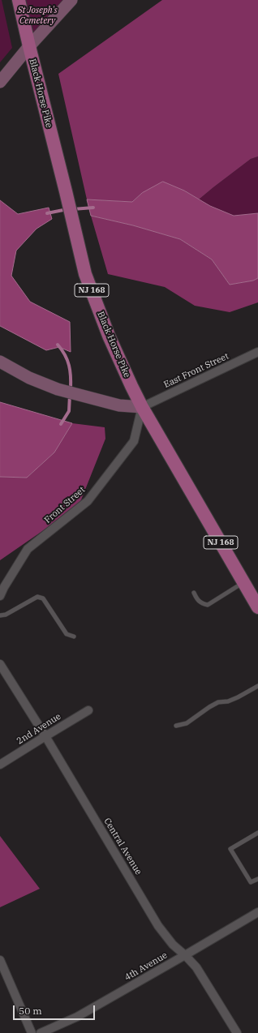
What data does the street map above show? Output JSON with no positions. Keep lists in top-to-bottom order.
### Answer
{
  "streets": {
    "main road": ["Black Horse Pike", "NJ 168"],
    "street": [
      "East Front Street",
      "Front Street",
      "2nd Avenue",
      "Central Avenue",
      "4th Avenue"
    ]
  },
  "crossings": [
    ["Black Horse Pike", "East Front Street"],
    ["Black Horse Pike", "Front Street"],
    ["East Front Street", "Front Street"],
    ["2nd Avenue", "Central Avenue"],
    ["Central Avenue", "4th Avenue"]
  ],
  "parks": ["St Joseph's Cemetery"],
  "scale_bar": "50 m"
}
